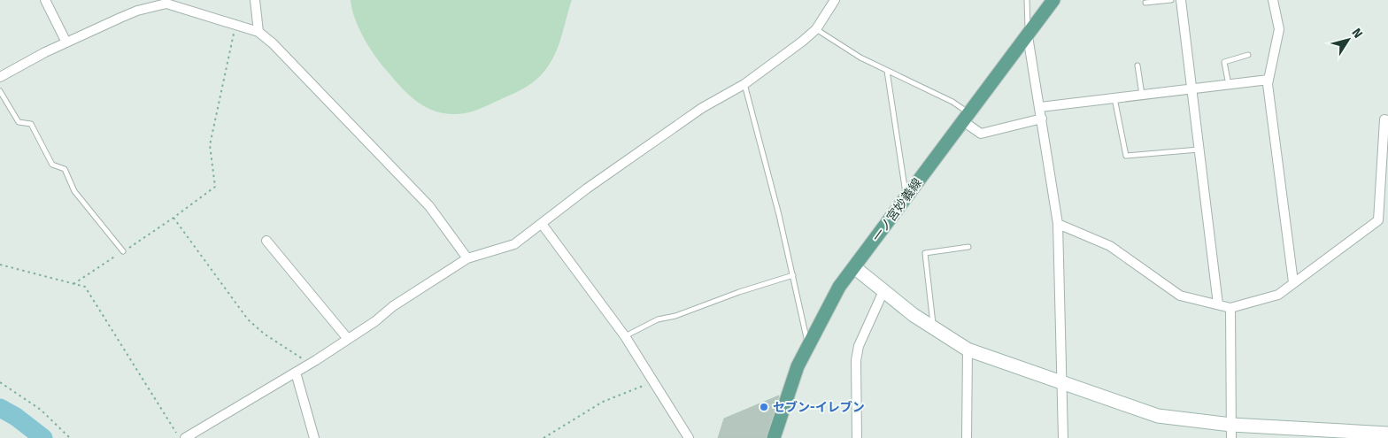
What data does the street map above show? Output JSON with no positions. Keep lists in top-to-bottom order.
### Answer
{
  "streets": {
    "main road": ["一ノ宮妙義線"]
  },
  "places": ["セブン-イレブン"],
  "north": "top right"
}
